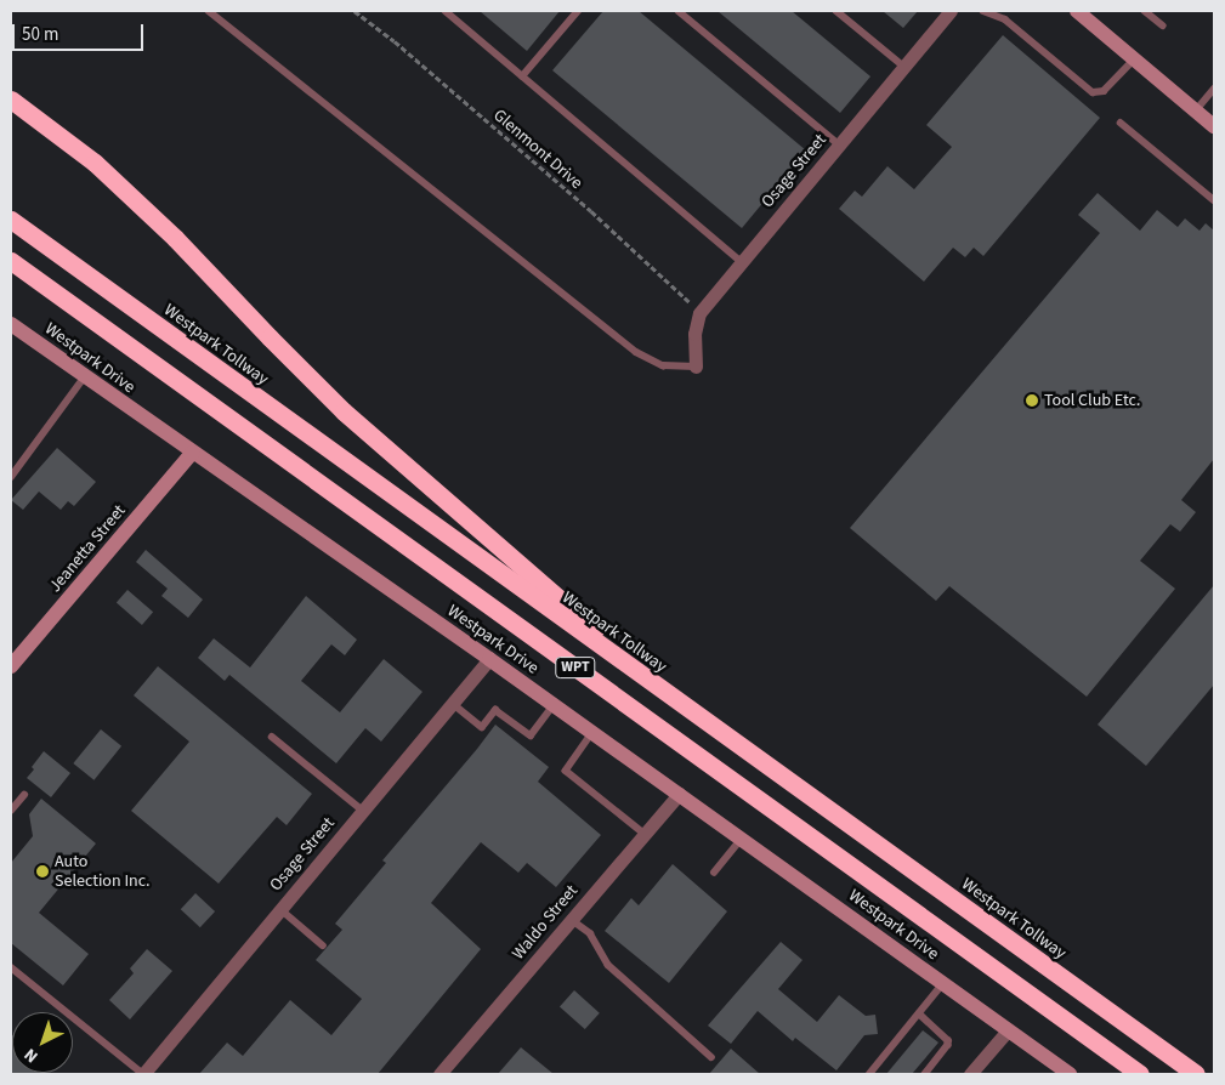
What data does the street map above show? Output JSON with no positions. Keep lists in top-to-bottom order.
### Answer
{
  "streets": {
    "highway": ["Westpark Tollway", "WPT"],
    "main road": ["Westpark Drive", "Jeanetta Street"],
    "street": ["Osage Street", "Waldo Street"],
    "path": ["Glenmont Drive"]
  },
  "crossings": [
    ["Glenmont Drive", "Osage Street"],
    ["Osage Street", "Westpark Drive"],
    ["Westpark Drive", "Jeanetta Street"],
    ["Westpark Drive", "Waldo Street"]
  ],
  "places": ["Tool Club Etc.", "Auto Selection Inc."],
  "scale_bar": "50 m",
  "north": "bottom left"
}
